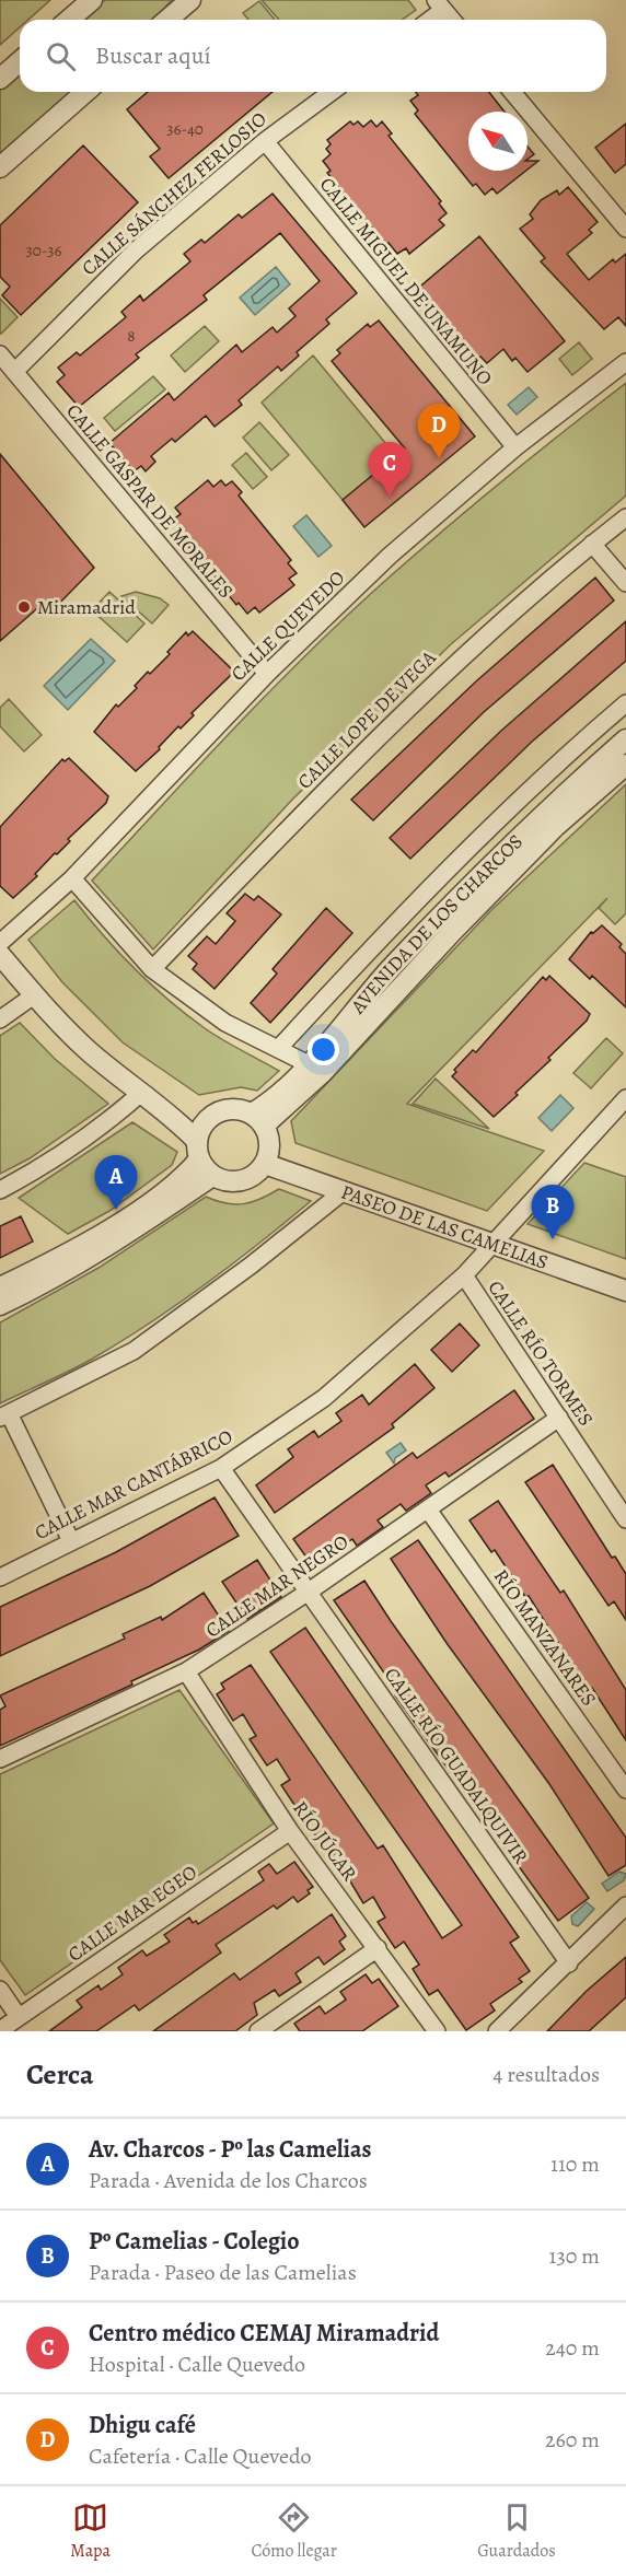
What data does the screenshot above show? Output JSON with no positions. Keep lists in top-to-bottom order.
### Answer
{
  "streets": {
    "street": [
      "CALLE SÁNCHEZ FERLOSIO",
      "CALLE MIGUEL DE UNAMUNO",
      "CALLE GASPAR DE MORALES",
      "CALLE QUEVEDO",
      "CALLE LOPE DE VEGA",
      "AVENIDA DE LOS CHARCOS",
      "PASEO DE LAS CAMELIAS",
      "CALLE RÍO TORMES",
      "CALLE MAR CANTÁBRICO",
      "CALLE MAR NEGRO",
      "RÍO MANZANARES",
      "CALLE RÍO GUADALQUIVIR",
      "RÍO JÚCAR",
      "CALLE MAR EGEO"
    ]
  },
  "crossings": [
    ["CALLE SÁNCHEZ FERLOSIO", "CALLE MIGUEL DE UNAMUNO"],
    ["CALLE SÁNCHEZ FERLOSIO", "CALLE GASPAR DE MORALES"],
    ["CALLE MIGUEL DE UNAMUNO", "CALLE QUEVEDO"],
    ["CALLE GASPAR DE MORALES", "CALLE QUEVEDO"],
    ["AVENIDA DE LOS CHARCOS", "PASEO DE LAS CAMELIAS"],
    ["PASEO DE LAS CAMELIAS", "CALLE MAR CANTÁBRICO"],
    ["CALLE RÍO TORMES", "CALLE MAR CANTÁBRICO"],
    ["CALLE RÍO TORMES", "CALLE MAR NEGRO"],
    ["CALLE MAR CANTÁBRICO", "CALLE RÍO GUADALQUIVIR"],
    ["CALLE MAR NEGRO", "RÍO MANZANARES"],
    ["CALLE MAR NEGRO", "CALLE RÍO GUADALQUIVIR"],
    ["CALLE MAR NEGRO", "RÍO JÚCAR"],
    ["RÍO JÚCAR", "CALLE MAR EGEO"]
  ],
  "places": ["Miramadrid"],
  "house_numbers": ["36-40", "30-36", "8"],
  "north": "top left",
  "page": {
    "search": "Buscar aquí",
    "pins": [
      "D",
      "C",
      "A",
      "B"
    ],
    "heading": ["Cerca", "4 resultados"],
    "list": [
      {
        "mark": "A",
        "name": "Av. Charcos - Pº las Camelias",
        "note": "Parada · Avenida de los Charcos",
        "value": "110 m"
      },
      {
        "mark": "B",
        "name": "Pº Camelias - Colegio",
        "note": "Parada · Paseo de las Camelias",
        "value": "130 m"
      },
      {
        "mark": "C",
        "name": "Centro médico CEMAJ Miramadrid",
        "note": "Hospital · Calle Quevedo",
        "value": "240 m"
      },
      {
        "mark": "D",
        "name": "Dhigu café",
        "note": "Cafetería · Calle Quevedo",
        "value": "260 m"
      }
    ],
    "nav": ["Mapa", "Cómo llegar", "Guardados"]
  }
}
